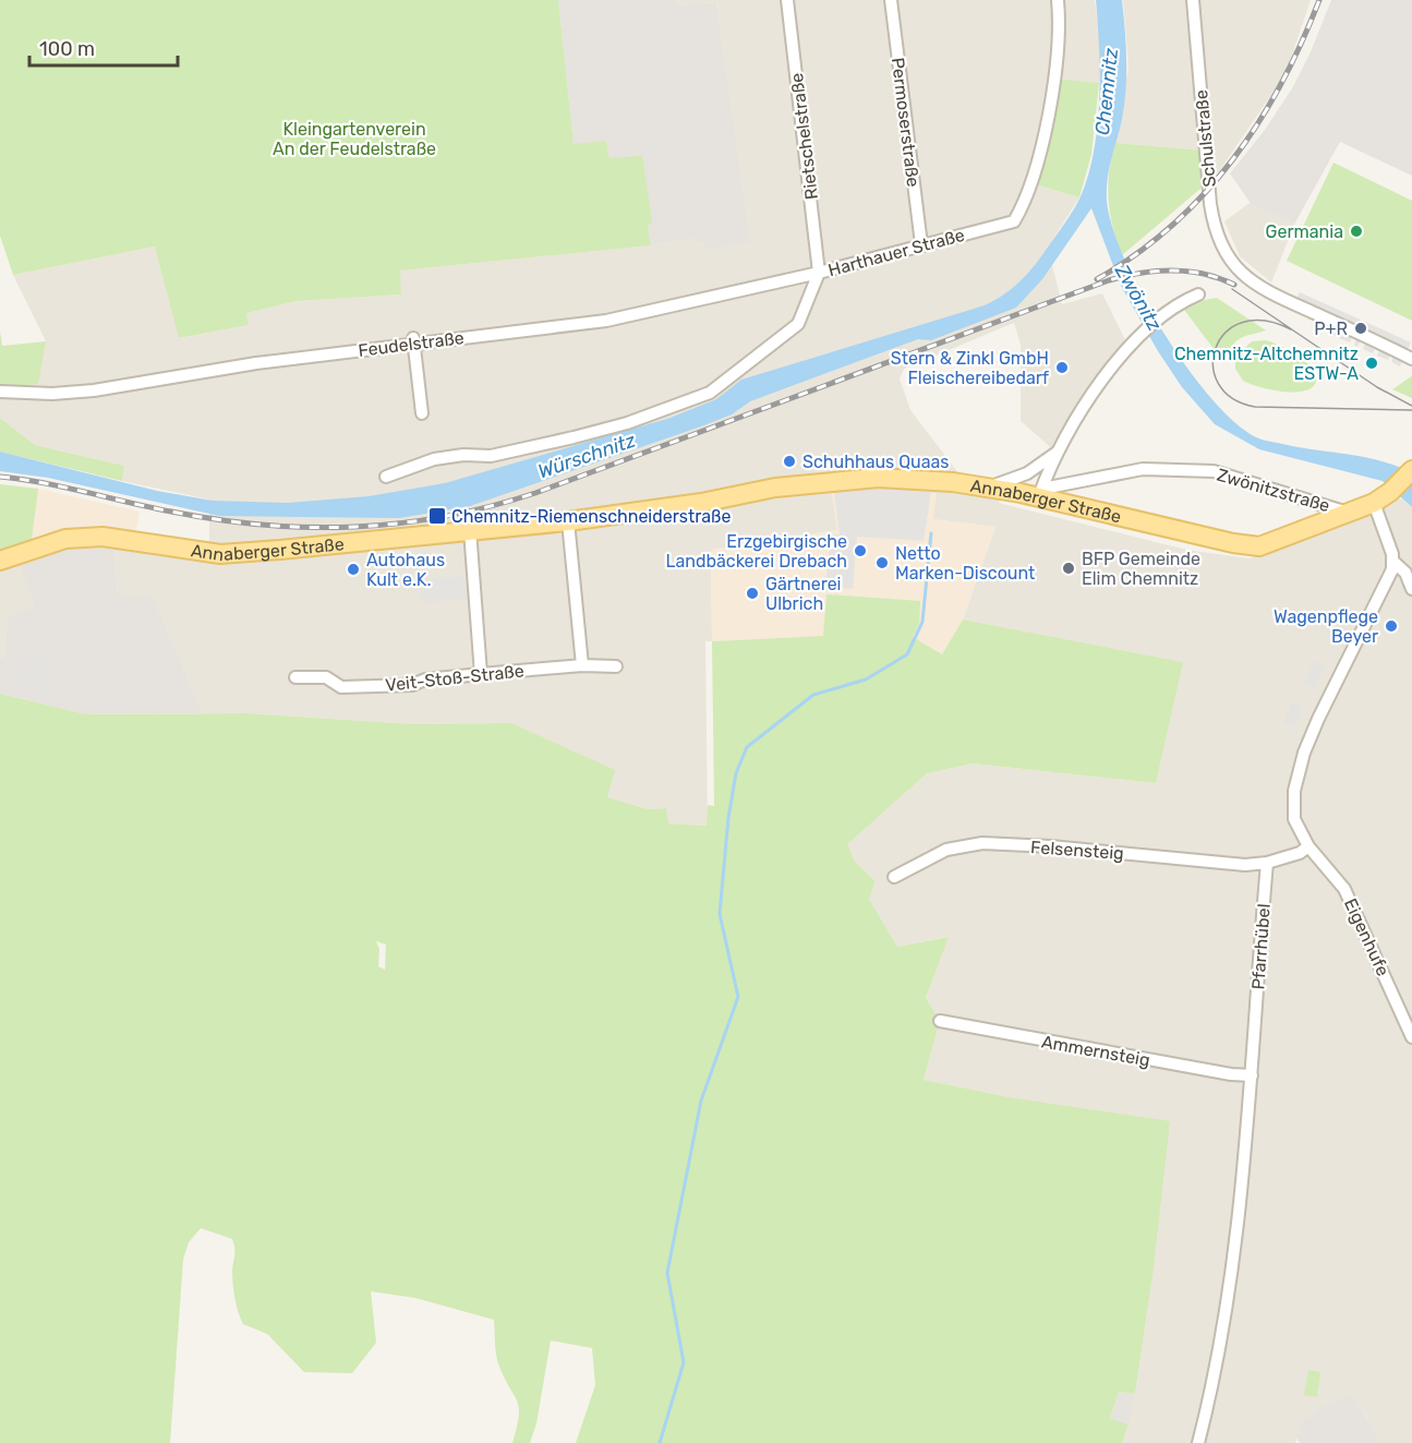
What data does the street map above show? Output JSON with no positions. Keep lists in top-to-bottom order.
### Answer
{
  "streets": {
    "main road": ["Annaberger Straße"],
    "street": [
      "Permoserstraße",
      "Rietschelstraße",
      "Schulstraße",
      "Harthauer Straße",
      "Feudelstraße",
      "Zwönitzstraße",
      "Veit-Stoß-Straße",
      "Felsensteig",
      "Eigenhufe",
      "Pfarrhübel",
      "Ammernsteig"
    ]
  },
  "crossings": [
    ["Permoserstraße", "Harthauer Straße"],
    ["Rietschelstraße", "Harthauer Straße"],
    ["Rietschelstraße", "Feudelstraße"],
    ["Harthauer Straße", "Feudelstraße"],
    ["Zwönitzstraße", "Annaberger Straße"],
    ["Felsensteig", "Pfarrhübel"],
    ["Pfarrhübel", "Ammernsteig"]
  ],
  "water": ["Chemnitz", "Zwönitz", "Würschnitz"],
  "parks": ["Kleingartenverein An der Feudelstraße"],
  "places": {
    "other": [
      "Germania",
      "P+R",
      "Chemnitz-Altchemnitz ESTW-A",
      "Stern & Zinkl GmbH Fleischereibedarf",
      "Schuhhaus Quaas",
      "Erzgebirgische Landbäckerei Drebach",
      "Netto Marken-Discount",
      "BFP Gemeinde Elim Chemnitz",
      "Autohaus Kult e.K.",
      "Gärtnerei Ulbrich",
      "Wagenpflege Beyer"
    ],
    "transit": ["Chemnitz-Riemenschneiderstraße"]
  },
  "scale_bar": "100 m"
}
